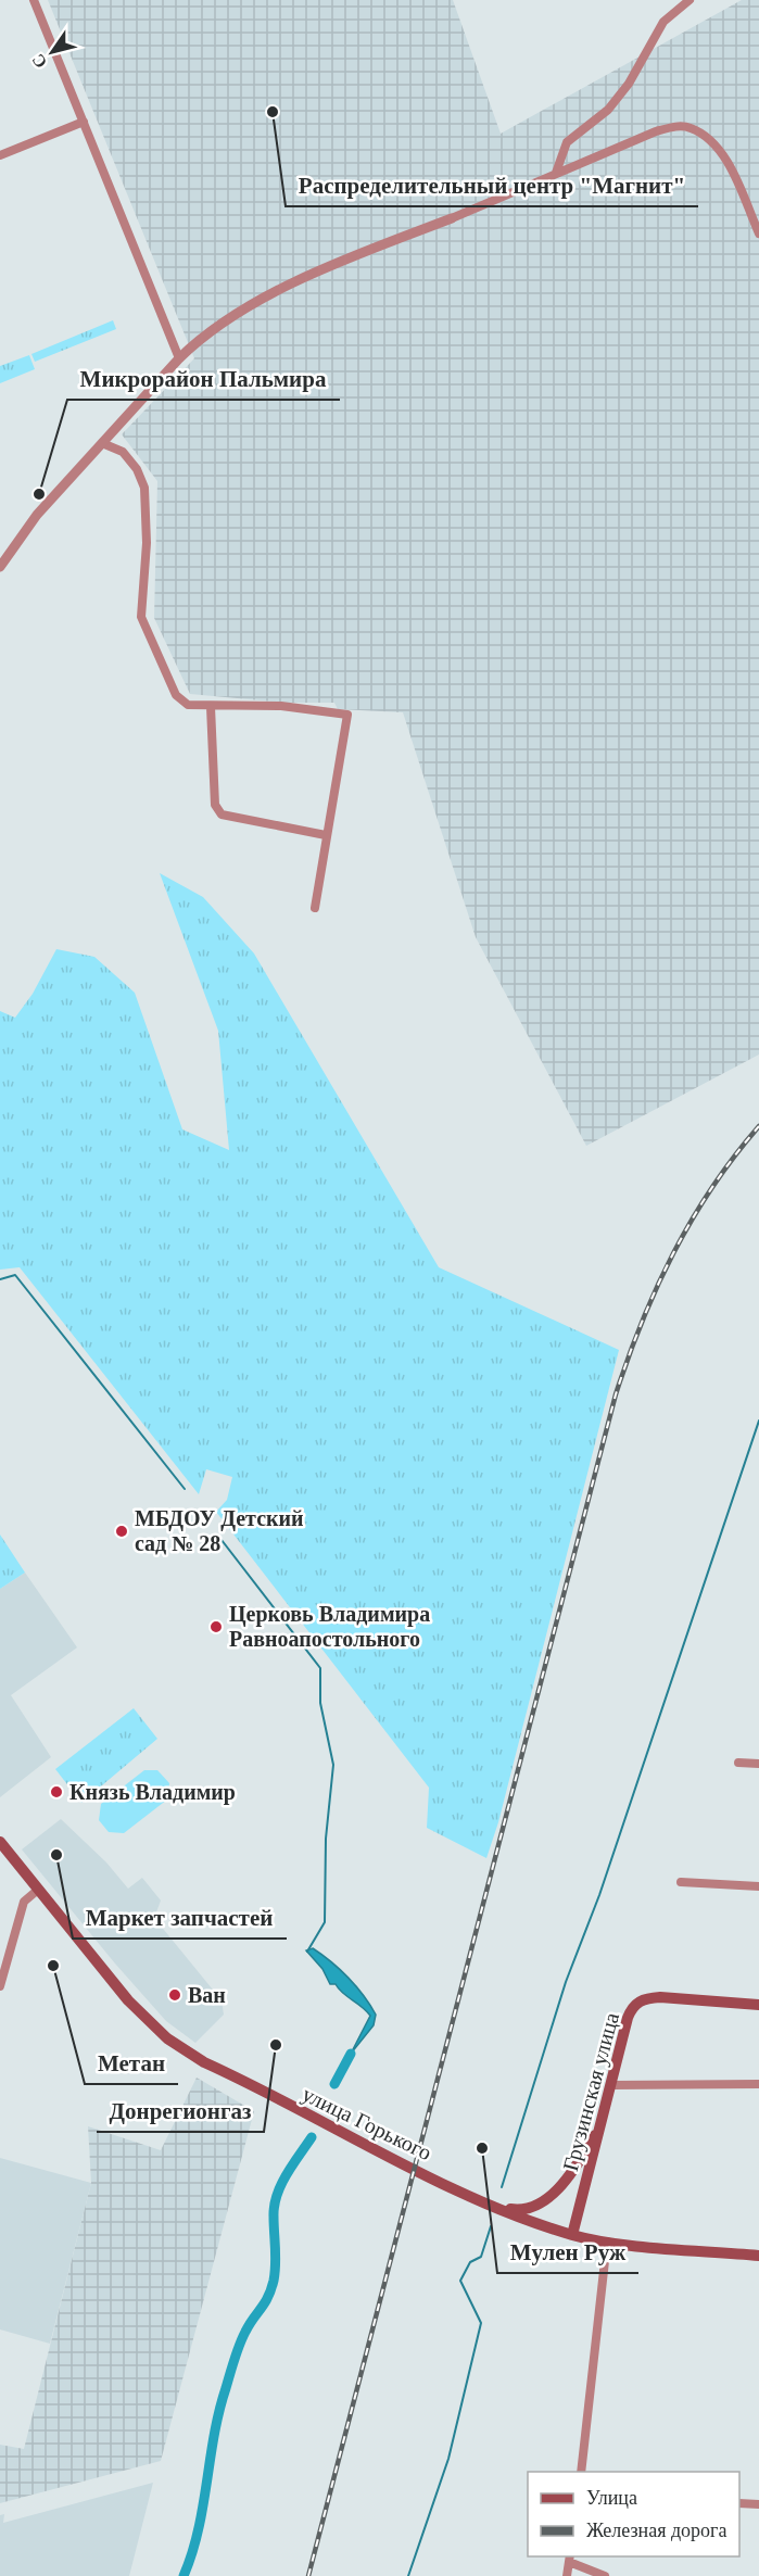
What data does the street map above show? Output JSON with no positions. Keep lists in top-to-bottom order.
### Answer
{
  "streets": {
    "main road": ["Грузинская улица", "улица Горького"]
  },
  "crossings": [
    ["Грузинская улица", "улица Горького"]
  ],
  "places": [
    "Распределительный центр \"Магнит\"",
    "Микрорайон Пальмира",
    "МБДОУ Детский сад № 28",
    "Церковь Владимира Равноапостольного",
    "Князь Владимир",
    "Маркет запчастей",
    "Метан",
    "Ван",
    "Донрегионгаз",
    "Мулен Руж"
  ],
  "legend": ["Улица", "Железная дорога"],
  "north": "bottom left"
}
